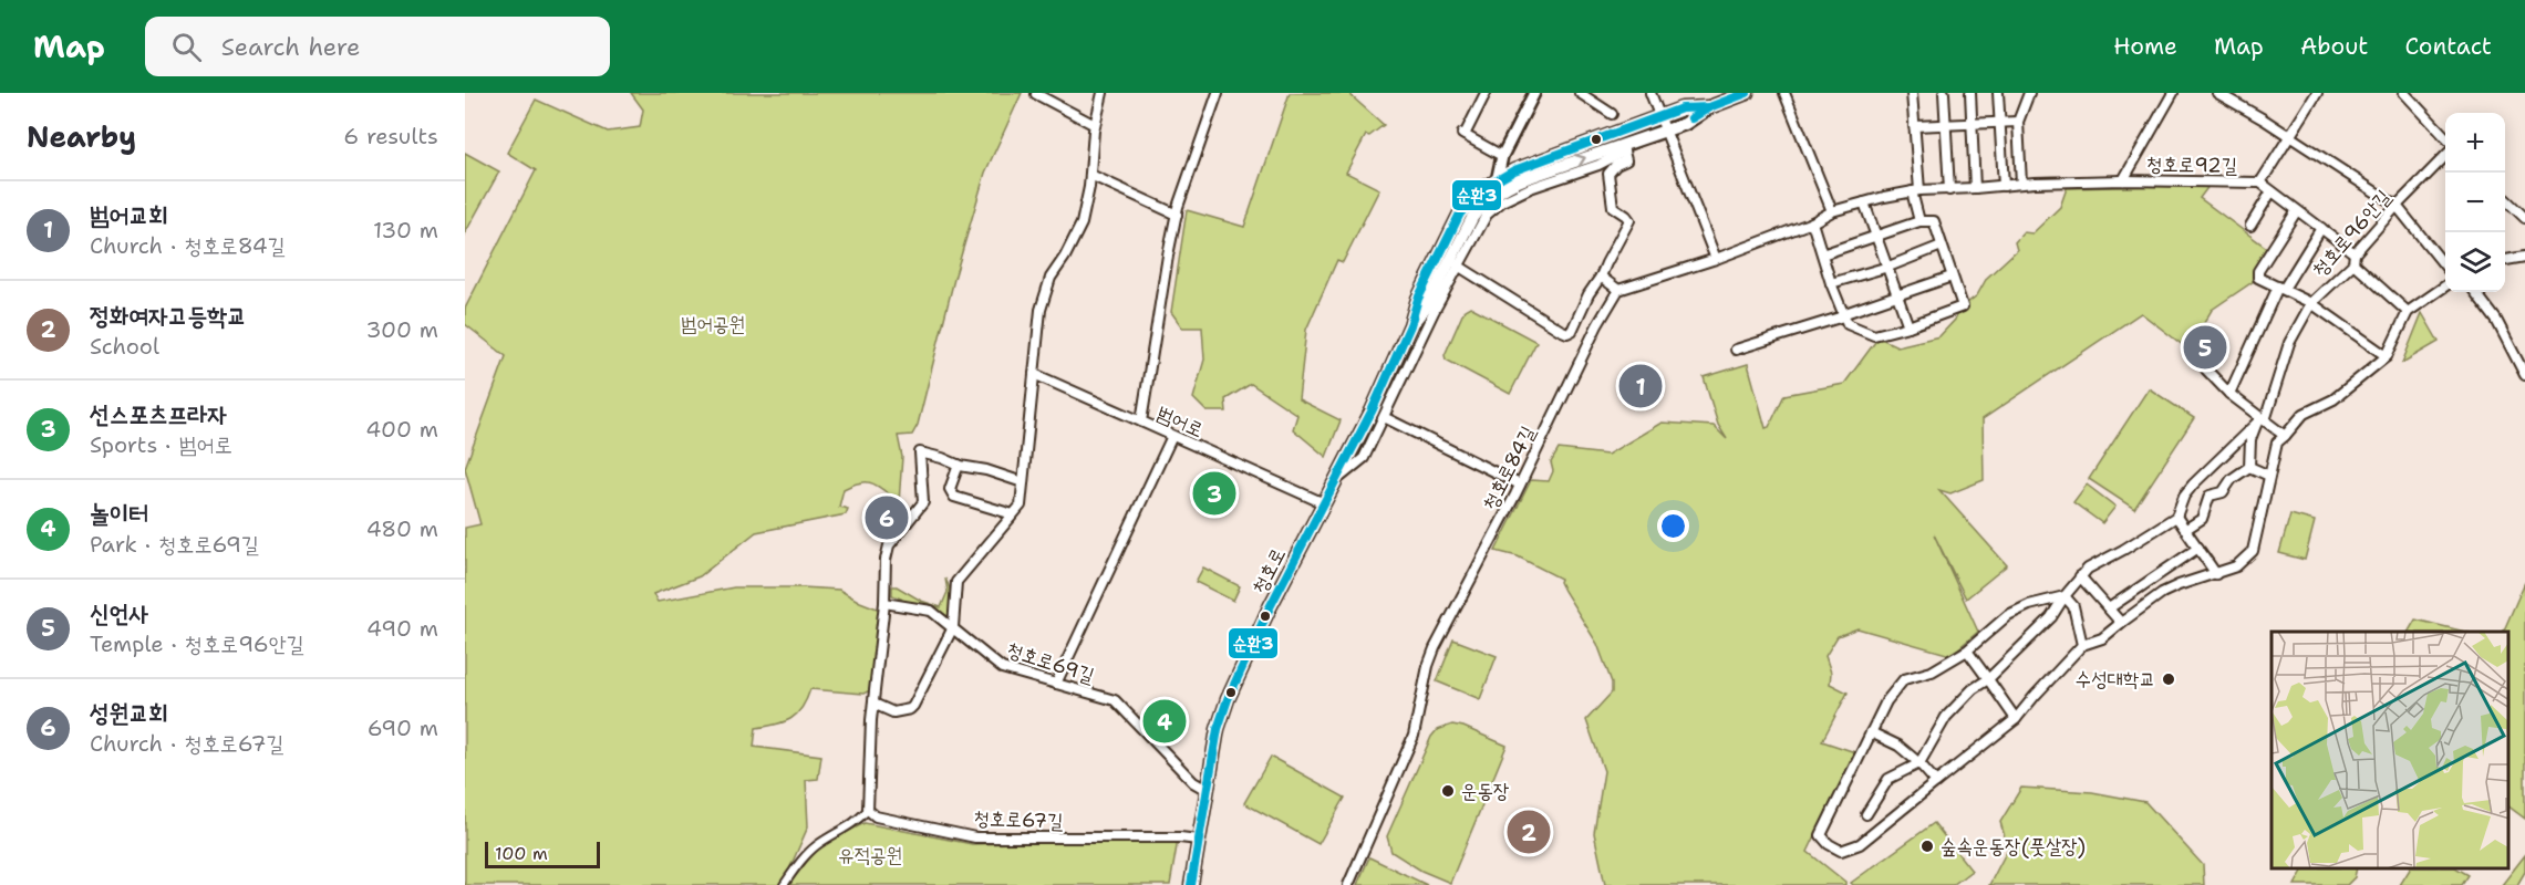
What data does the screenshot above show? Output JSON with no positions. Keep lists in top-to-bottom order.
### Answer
{
  "streets": {
    "main road": ["청호로"],
    "street": [
      "청호로92길",
      "청호로96안길",
      "범어로",
      "청호로84길",
      "청호로69길",
      "청호로67길"
    ]
  },
  "crossings": [
    ["청호로92길", "청호로96안길"],
    ["범어로", "청호로"],
    ["청호로", "청호로69길"],
    ["청호로", "청호로67길"]
  ],
  "parks": ["범어공원", "유적공원"],
  "places": ["수성대학교", "운동장", "숲속운동장(풋살장)"],
  "lines": ["transit line 순환3"],
  "scale_bar": "100 m",
  "page": {
    "header": "Map",
    "search": "Search here",
    "nav": [
      "Home",
      "Map",
      "About",
      "Contact"
    ],
    "heading": ["Nearby", "6 results"],
    "map_buttons": ["+", "−"],
    "list": [
      {
        "mark": "1",
        "name": "범어교회",
        "note": "Church · 청호로84길",
        "value": "130 m"
      },
      {
        "mark": "2",
        "name": "정화여자고등학교",
        "note": "School",
        "value": "300 m"
      },
      {
        "mark": "3",
        "name": "선스포츠프라자",
        "note": "Sports · 범어로",
        "value": "400 m"
      },
      {
        "mark": "4",
        "name": "놀이터",
        "note": "Park · 청호로69길",
        "value": "480 m"
      },
      {
        "mark": "5",
        "name": "신언사",
        "note": "Temple · 청호로96안길",
        "value": "490 m"
      },
      {
        "mark": "6",
        "name": "성원교회",
        "note": "Church · 청호로67길",
        "value": "690 m"
      }
    ],
    "pins": [
      "5",
      "1",
      "3",
      "6",
      "4",
      "2"
    ],
    "scale": "100 m"
  }
}
